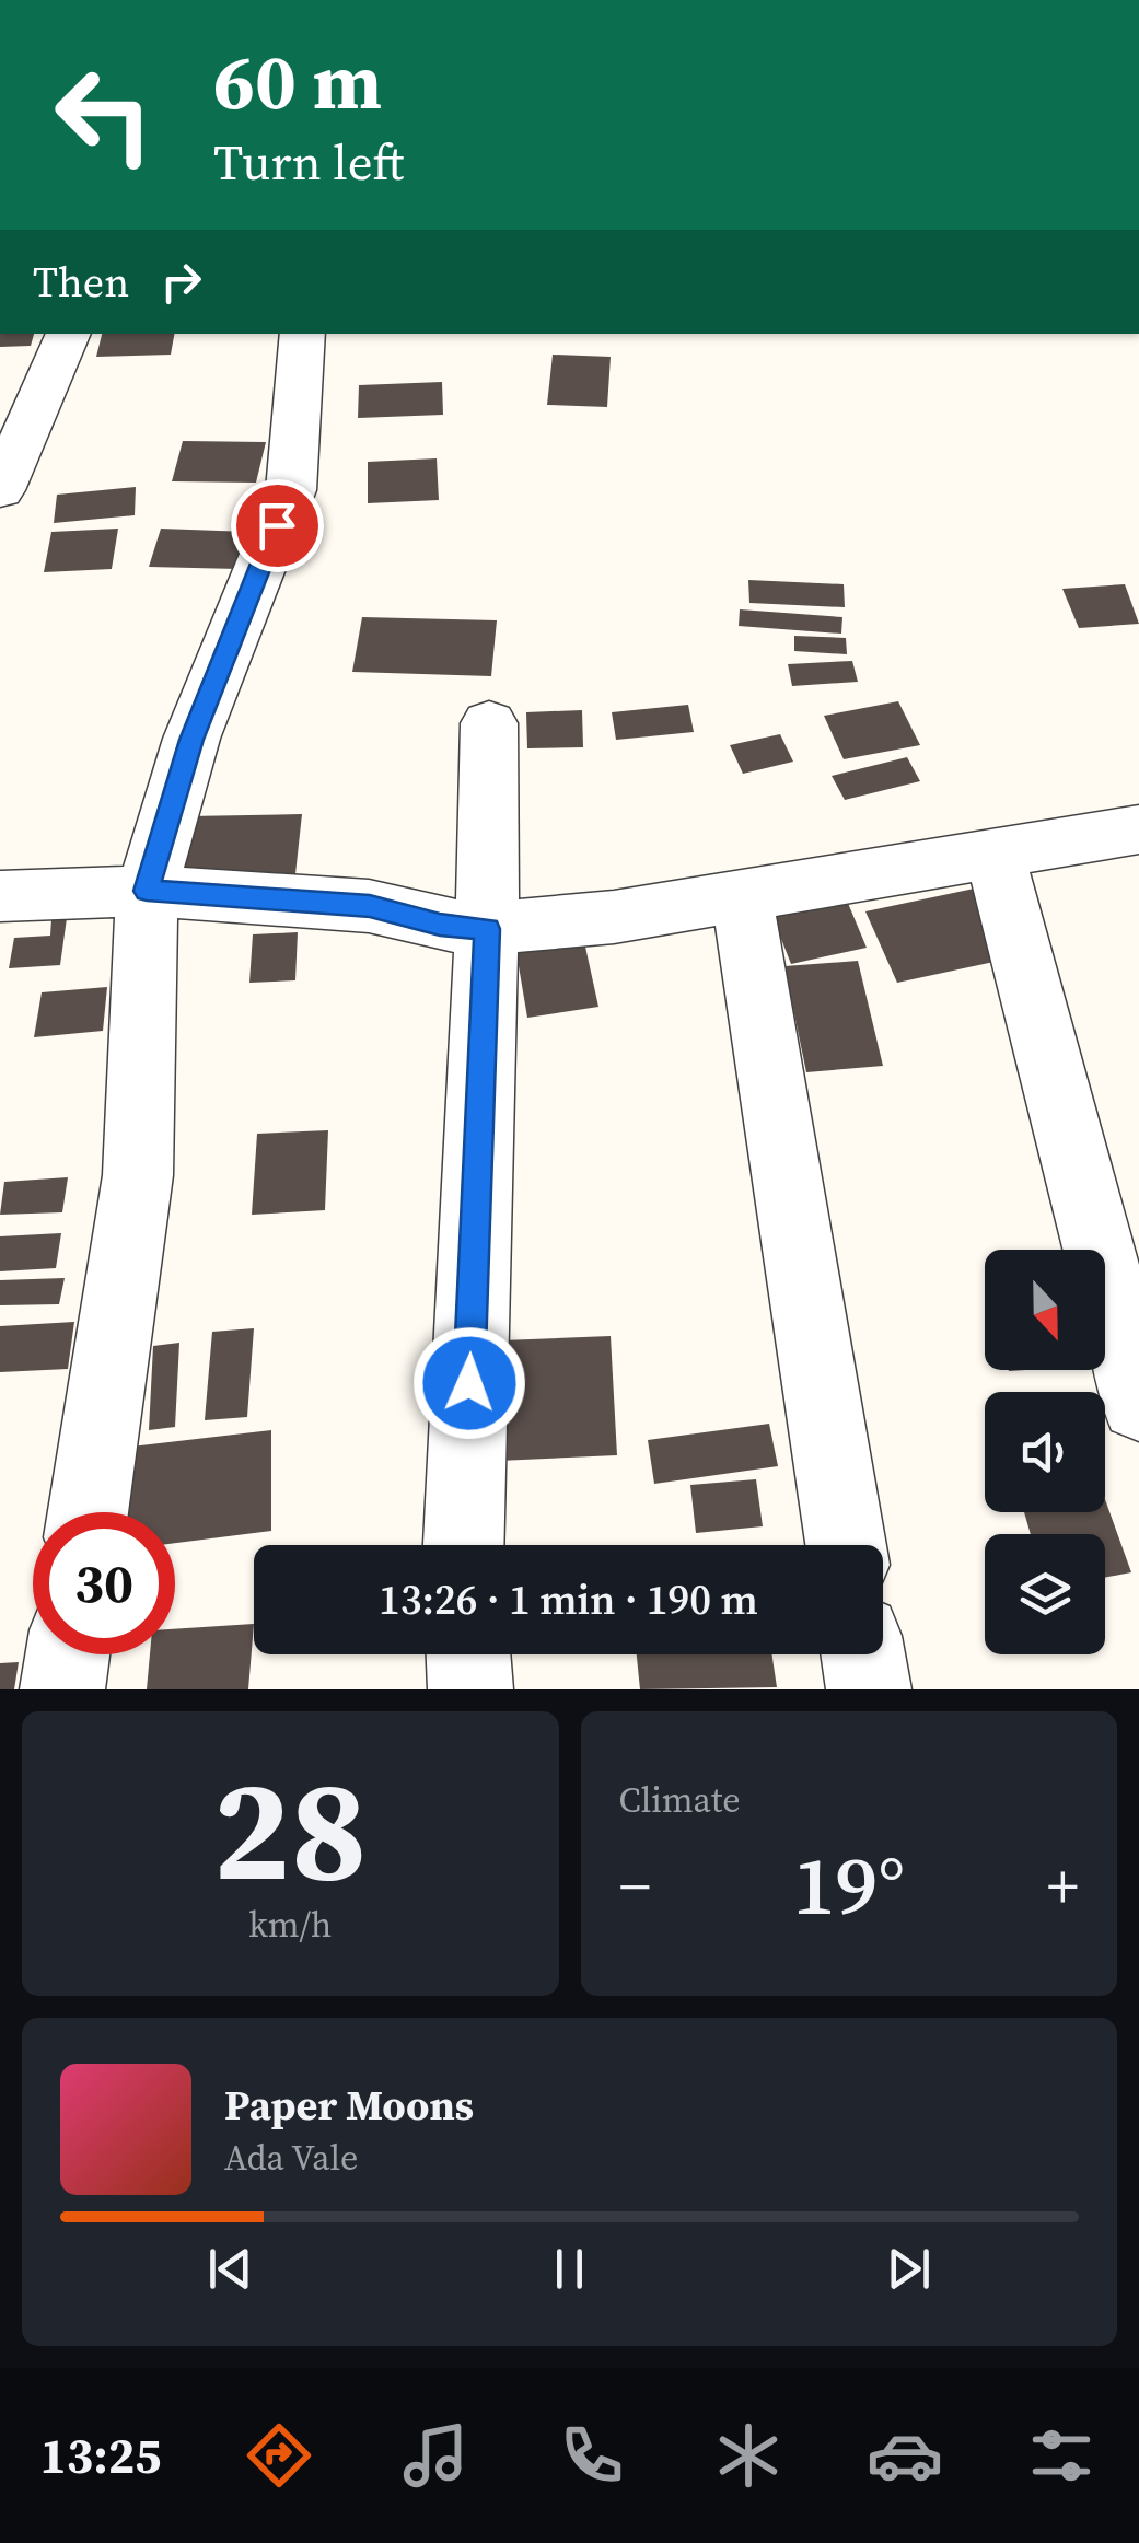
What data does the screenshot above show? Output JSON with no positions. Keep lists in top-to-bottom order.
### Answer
{
  "north": "bottom",
  "page": {
    "turn": ["60 m", "Turn left"],
    "then": "Then",
    "limit": "30",
    "trip": "13:26 · 1 min · 190 m",
    "tile": [
      ["28", "km/h"],
      "Climate"
    ],
    "heat": ["−", "19°", "+"],
    "song": ["Paper Moons", "Ada Vale"],
    "tabs": "13:25"
  }
}
